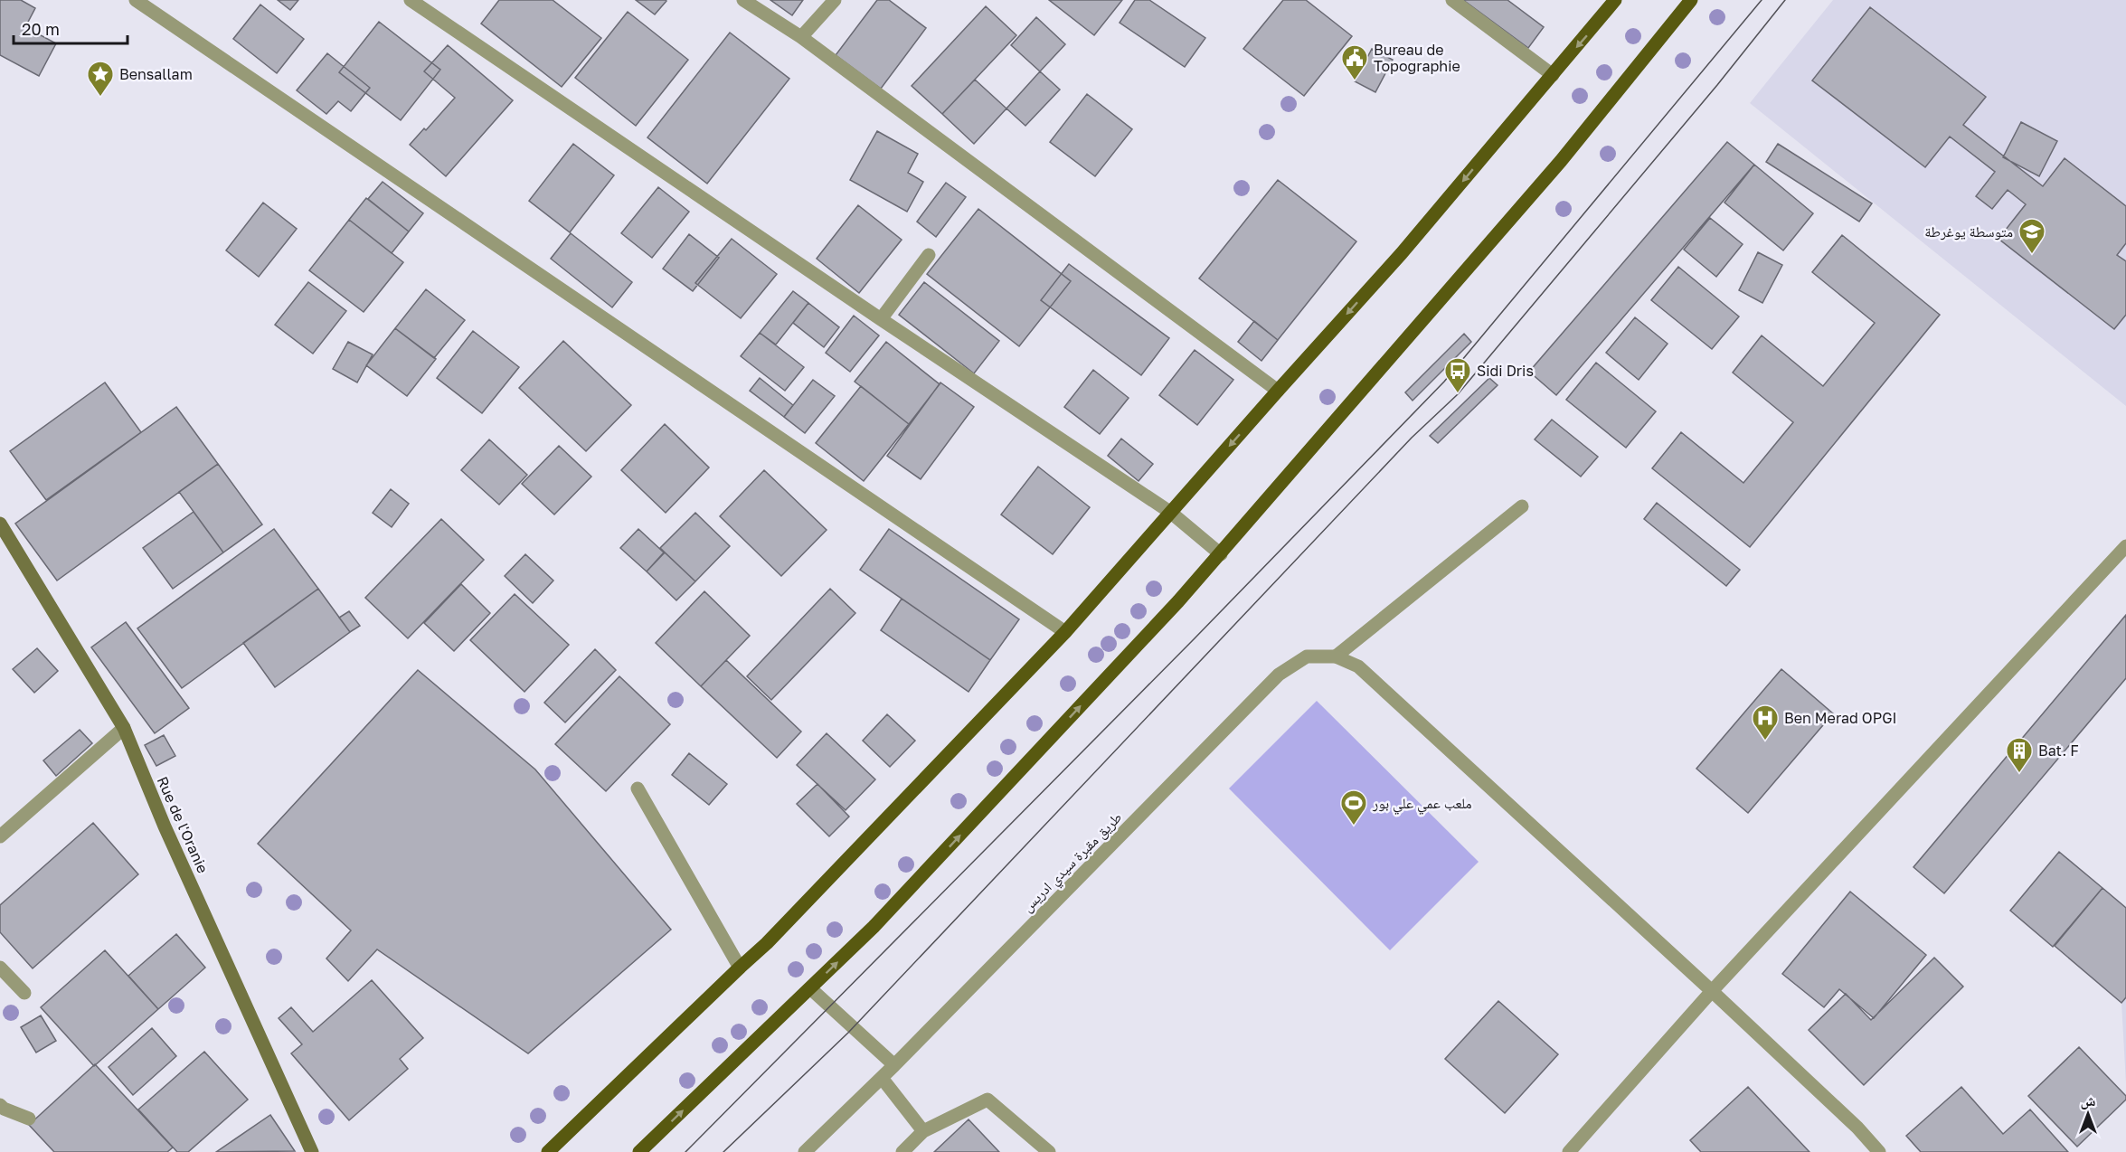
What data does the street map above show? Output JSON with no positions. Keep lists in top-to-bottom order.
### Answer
{
  "streets": {
    "street": ["Rue de l'Oranie", "طريق مقبرة سيدي ادريس"]
  },
  "places": {
    "public building": ["Bureau de Topographie"],
    "place": ["Bensallam"],
    "school or university": ["متوسطة يوغرطة"],
    "bus stop": ["Sidi Dris"],
    "hospital": ["Ben Merad OPGI"],
    "building": ["Bat. F"],
    "sports": ["ملعب عمي علي بور"]
  },
  "scale_bar": "20 m",
  "north": "top"
}
